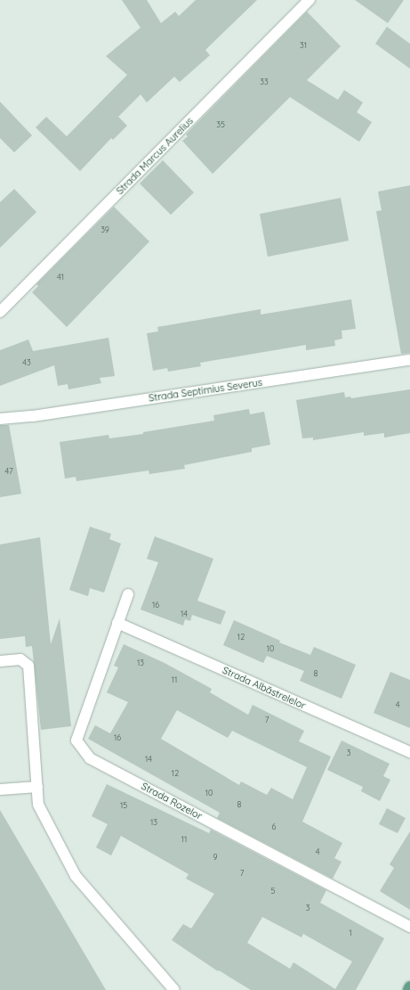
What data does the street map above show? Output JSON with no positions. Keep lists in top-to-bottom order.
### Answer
{
  "streets": {
    "street": [
      "Strada Marcus Aurelius",
      "Strada Septimius Severus",
      "Strada Albăstrelelor",
      "Strada Rozelor"
    ]
  },
  "crossings": [
    ["Strada Albăstrelelor", "Strada Rozelor"]
  ],
  "house_numbers": [
    "31",
    "33",
    "35",
    "39",
    "41",
    "43",
    "47",
    "16",
    "14",
    "12",
    "10",
    "13",
    "8",
    "11",
    "4",
    "7",
    "16",
    "3",
    "14",
    "12",
    "10",
    "8",
    "15",
    "13",
    "6",
    "11",
    "4",
    "9",
    "7",
    "5",
    "3",
    "1"
  ]
}
